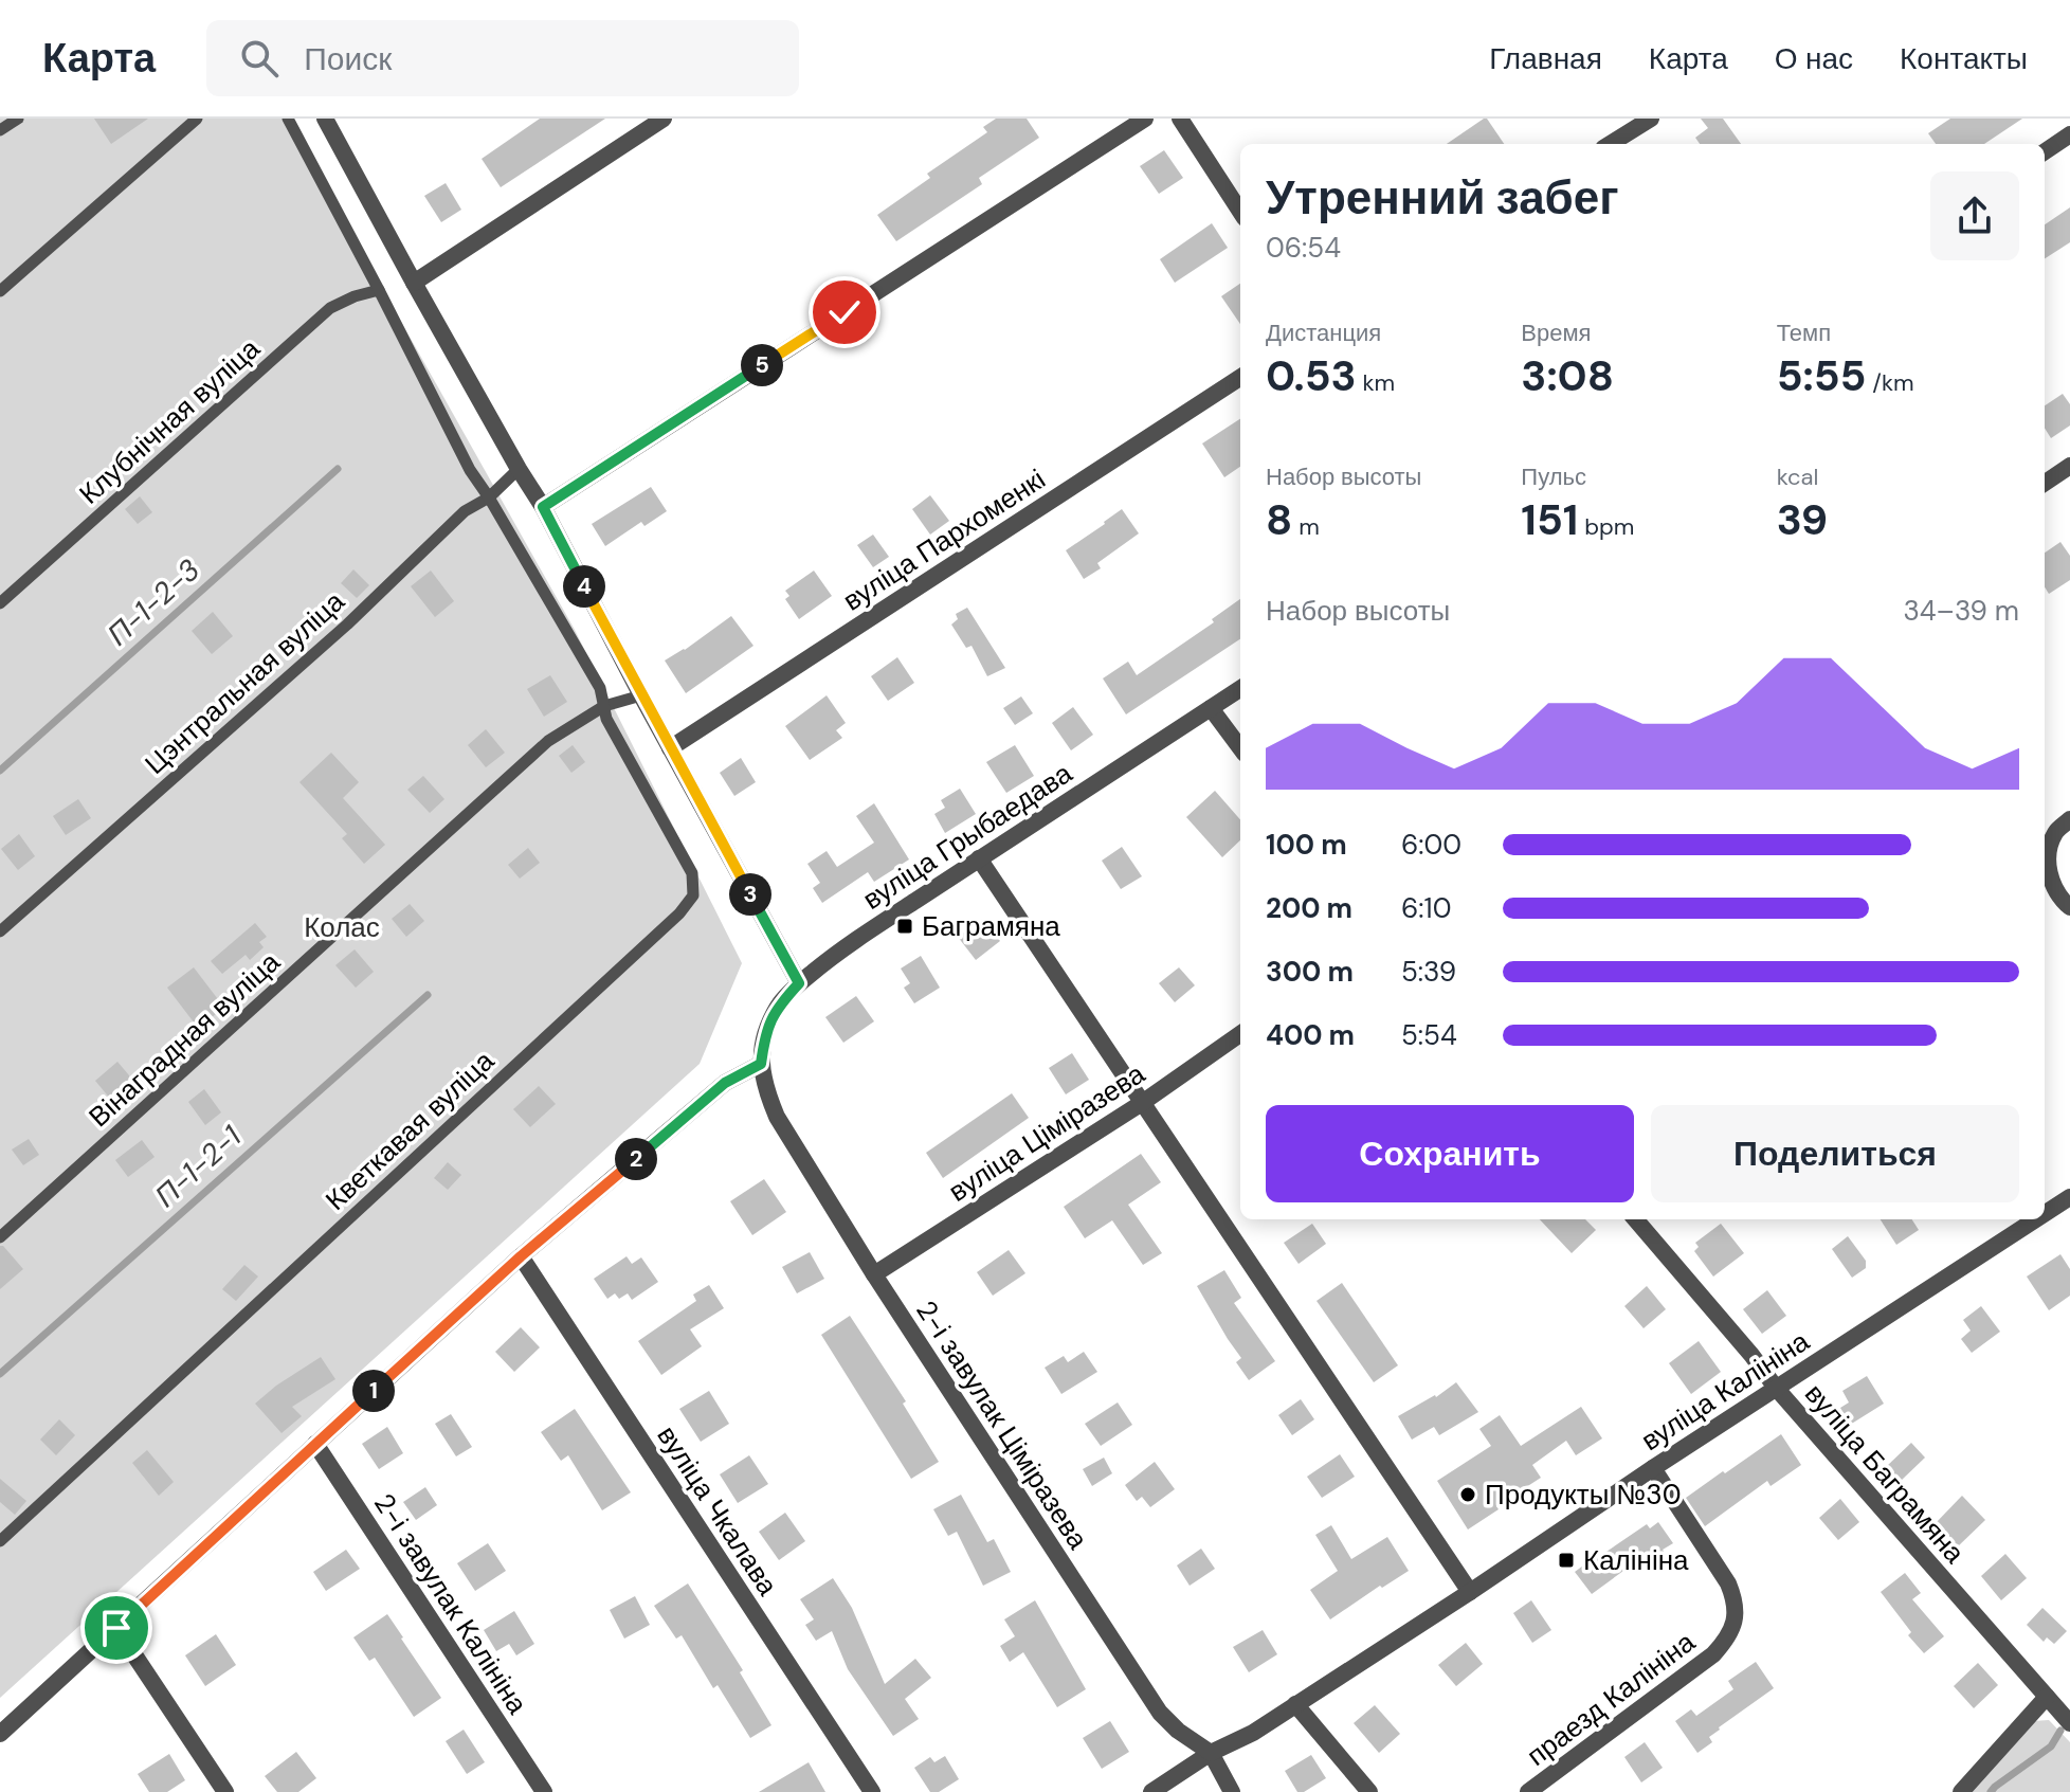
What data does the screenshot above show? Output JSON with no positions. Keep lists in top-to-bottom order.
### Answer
{
  "streets": {
    "street": [
      "вуліца Пархоменкі",
      "вуліца Грыбаедава",
      "вуліца Ціміразева",
      "вуліца Калініна",
      "2-і завулак Ціміразева",
      "вуліца Баграмяна",
      "вуліца Чкалава",
      "2-і завулак Калініна",
      "праезд Калініна"
    ],
    "lane": [
      "Клубнічная вуліца",
      "Цэнтральная вуліца",
      "Вінаградная вуліца",
      "Кветкавая вуліца"
    ]
  },
  "crossings": [
    ["Клубнічная вуліца", "Кветкавая вуліца"],
    ["Цэнтральная вуліца", "Кветкавая вуліца"],
    ["вуліца Грыбаедава", "2-і завулак Ціміразева"],
    ["Вінаградная вуліца", "Кветкавая вуліца"],
    ["вуліца Ціміразева", "2-і завулак Ціміразева"],
    ["вуліца Калініна", "2-і завулак Ціміразева"],
    ["вуліца Калініна", "вуліца Баграмяна"],
    ["вуліца Калініна", "праезд Калініна"]
  ],
  "water": ["П-1-2-3", "П-1-2-1"],
  "parks": ["Колас"],
  "places": {
    "transit": ["Баграмяна", "Калініна"],
    "other": ["Продукты №30"]
  },
  "page": {
    "header": "Карта",
    "search": "Поиск",
    "nav": [
      "Главная",
      "Карта",
      "О нас",
      "Контакты"
    ],
    "heading": ["Утренний забег", "06:54"],
    "stats": [
      ["Дистанция", "0.53 km"],
      ["Время", "3:08"],
      ["Темп", "5:55 /km"],
      ["Набор высоты", "8 m"],
      ["Пульс", "151 bpm"],
      ["kcal", "39"]
    ],
    "pins": [
      "5",
      "4",
      "3",
      "2",
      "1"
    ],
    "chart": ["Набор высоты", "34–39 m"],
    "list": [
      {
        "name": "100 m",
        "note": "6:00"
      },
      {
        "name": "200 m",
        "note": "6:10"
      },
      {
        "name": "300 m",
        "note": "5:39"
      },
      {
        "name": "400 m",
        "note": "5:54"
      }
    ],
    "buttons": ["Сохранить", "Поделиться"]
  }
}
